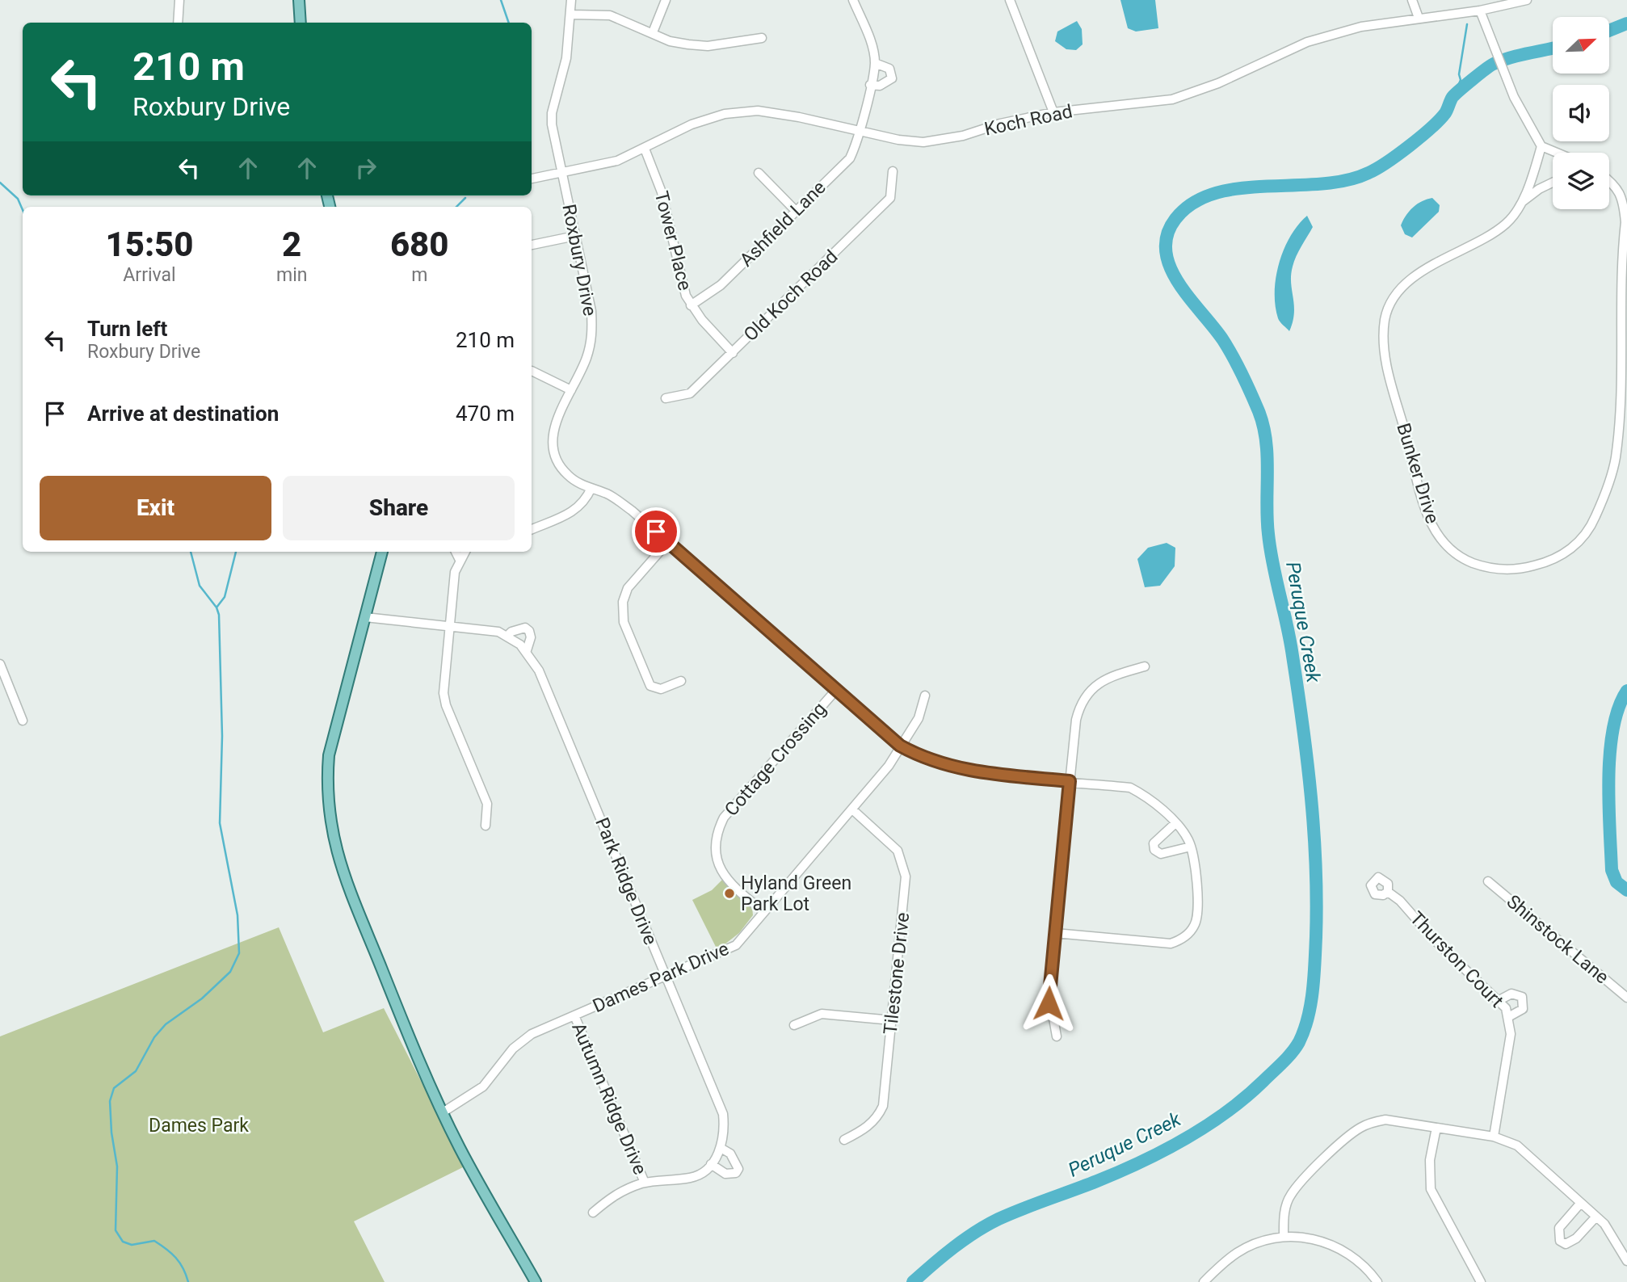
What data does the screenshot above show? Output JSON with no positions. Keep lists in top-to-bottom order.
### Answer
{
  "streets": {
    "street": [
      "Koch Road",
      "Ashfield Lane",
      "Tower Place",
      "Roxbury Drive",
      "Old Koch Road",
      "Bunker Drive",
      "Cottage Crossing",
      "Park Ridge Drive",
      "Shinstock Lane",
      "Thurston Court",
      "Tilestone Drive",
      "Dames Park Drive",
      "Autumn Ridge Drive"
    ]
  },
  "crossings": [
    ["Koch Road", "Ashfield Lane"],
    ["Koch Road", "Tower Place"],
    ["Koch Road", "Roxbury Drive"],
    ["Ashfield Lane", "Tower Place"],
    ["Tower Place", "Old Koch Road"],
    ["Roxbury Drive", "Cottage Crossing"],
    ["Roxbury Drive", "Dames Park Drive"],
    ["Cottage Crossing", "Dames Park Drive"],
    ["Park Ridge Drive", "Dames Park Drive"],
    ["Park Ridge Drive", "Autumn Ridge Drive"],
    ["Tilestone Drive", "Dames Park Drive"],
    ["Dames Park Drive", "Autumn Ridge Drive"]
  ],
  "water": ["Peruque Creek"],
  "parks": ["Dames Park"],
  "places": ["Hyland Green Park Lot"],
  "north": "top right",
  "page": {
    "turn": ["210 m", "Roxbury Drive"],
    "eta": [
      "15:50",
      "Arrival",
      "2",
      "min",
      "680",
      "m"
    ],
    "list": [
      {
        "name": "Turn left",
        "note": "Roxbury Drive",
        "value": "210 m"
      },
      {
        "name": "Arrive at destination",
        "value": "470 m"
      }
    ],
    "buttons": ["Exit", "Share"]
  }
}
